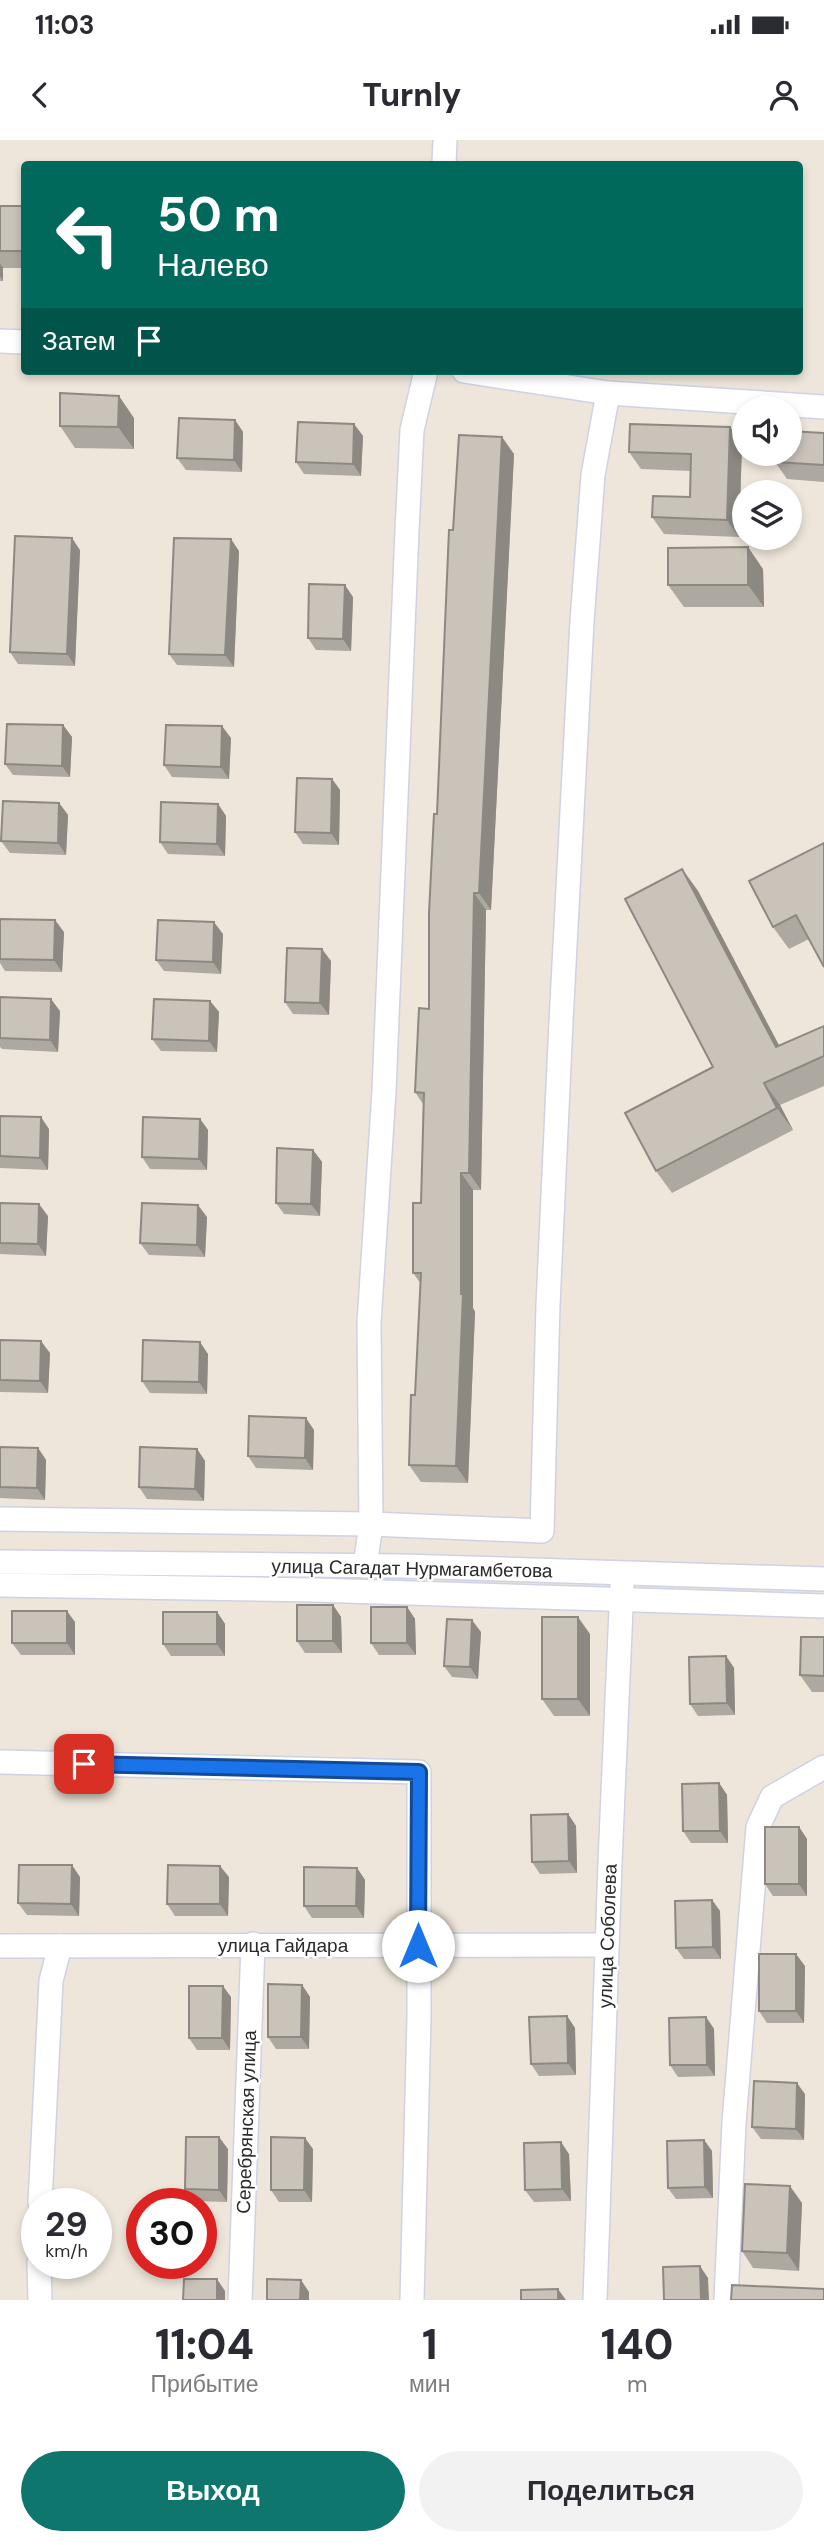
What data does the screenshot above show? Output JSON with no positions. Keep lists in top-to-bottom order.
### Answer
{
  "streets": {
    "street": [
      "улица Сагадат Нурмагамбетова",
      "улица Соболева",
      "улица Гайдара",
      "Серебрянская улица"
    ]
  },
  "crossings": [
    ["улица Сагадат Нурмагамбетова", "улица Соболева"],
    ["улица Соболева", "улица Гайдара"],
    ["улица Гайдара", "Серебрянская улица"]
  ],
  "page": {
    "status": "11:03",
    "header": "Turnly",
    "turn": ["50 m", "Налево"],
    "then": "Затем",
    "speed": "29 km/h",
    "limit": "30",
    "eta": [
      "11:04",
      "Прибытие",
      "1",
      "мин",
      "140",
      "m"
    ],
    "buttons": ["Выход", "Поделиться"]
  }
}
